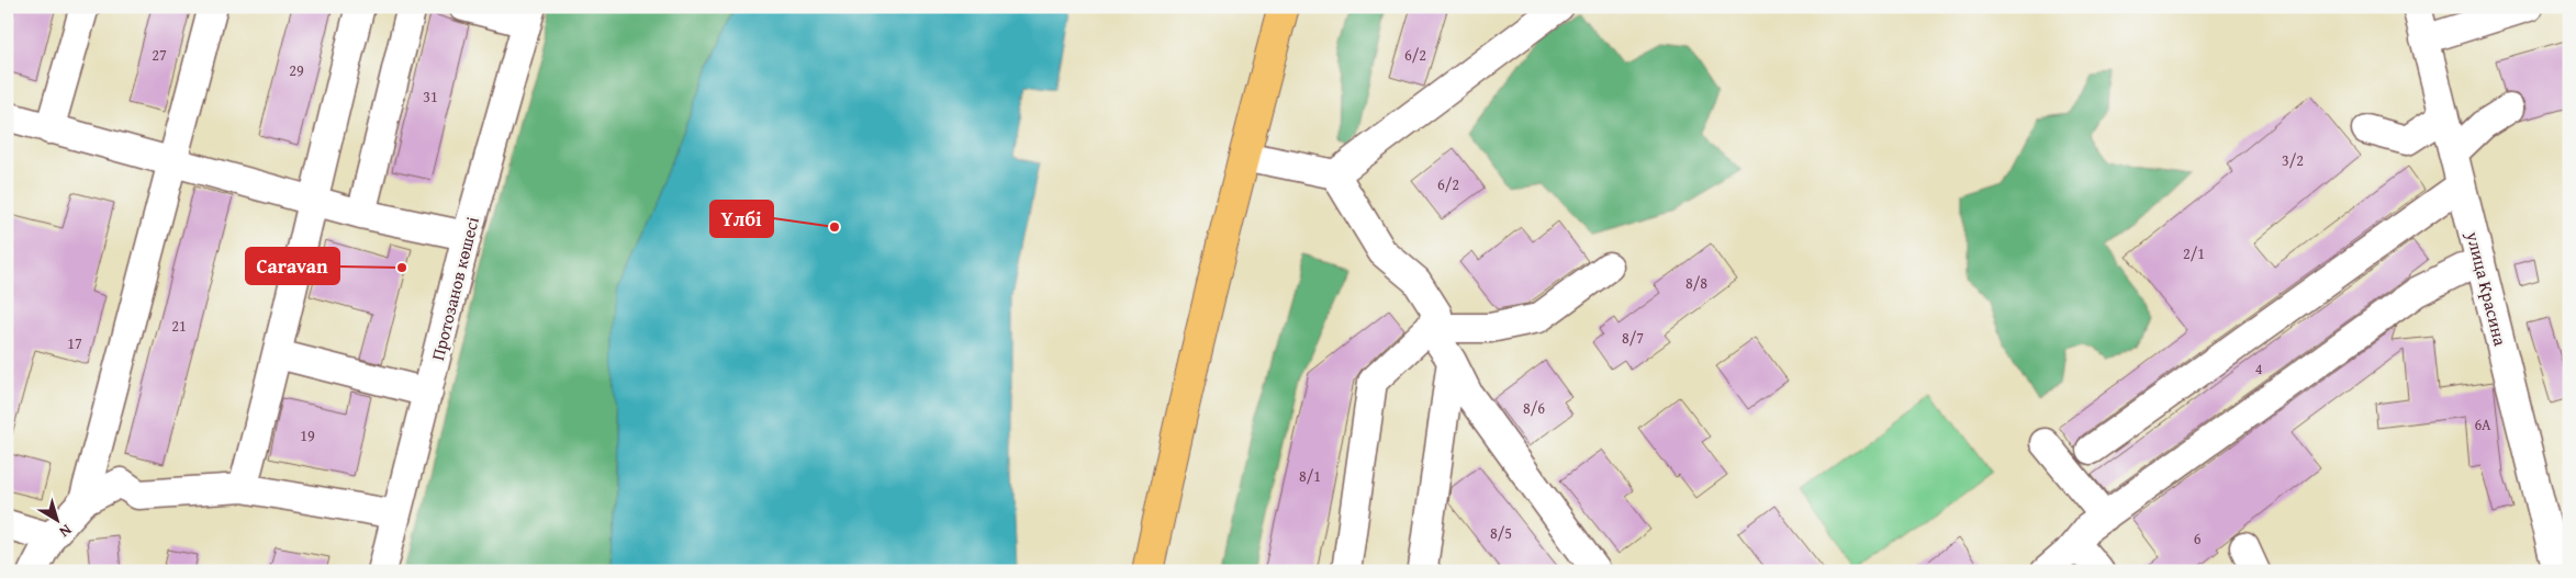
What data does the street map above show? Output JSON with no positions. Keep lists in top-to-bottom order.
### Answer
{
  "streets": {
    "street": ["Протозанов көшесі", "улица Красина"]
  },
  "places": ["Үлбі", "Caravan"],
  "house_numbers": [
    "27",
    "6/2",
    "29",
    "31",
    "3/2",
    "6/2",
    "2/1",
    "8/8",
    "21",
    "8/7",
    "17",
    "4",
    "8/6",
    "6А",
    "19",
    "8/1",
    "8/5",
    "6"
  ],
  "north": "bottom right"
}
